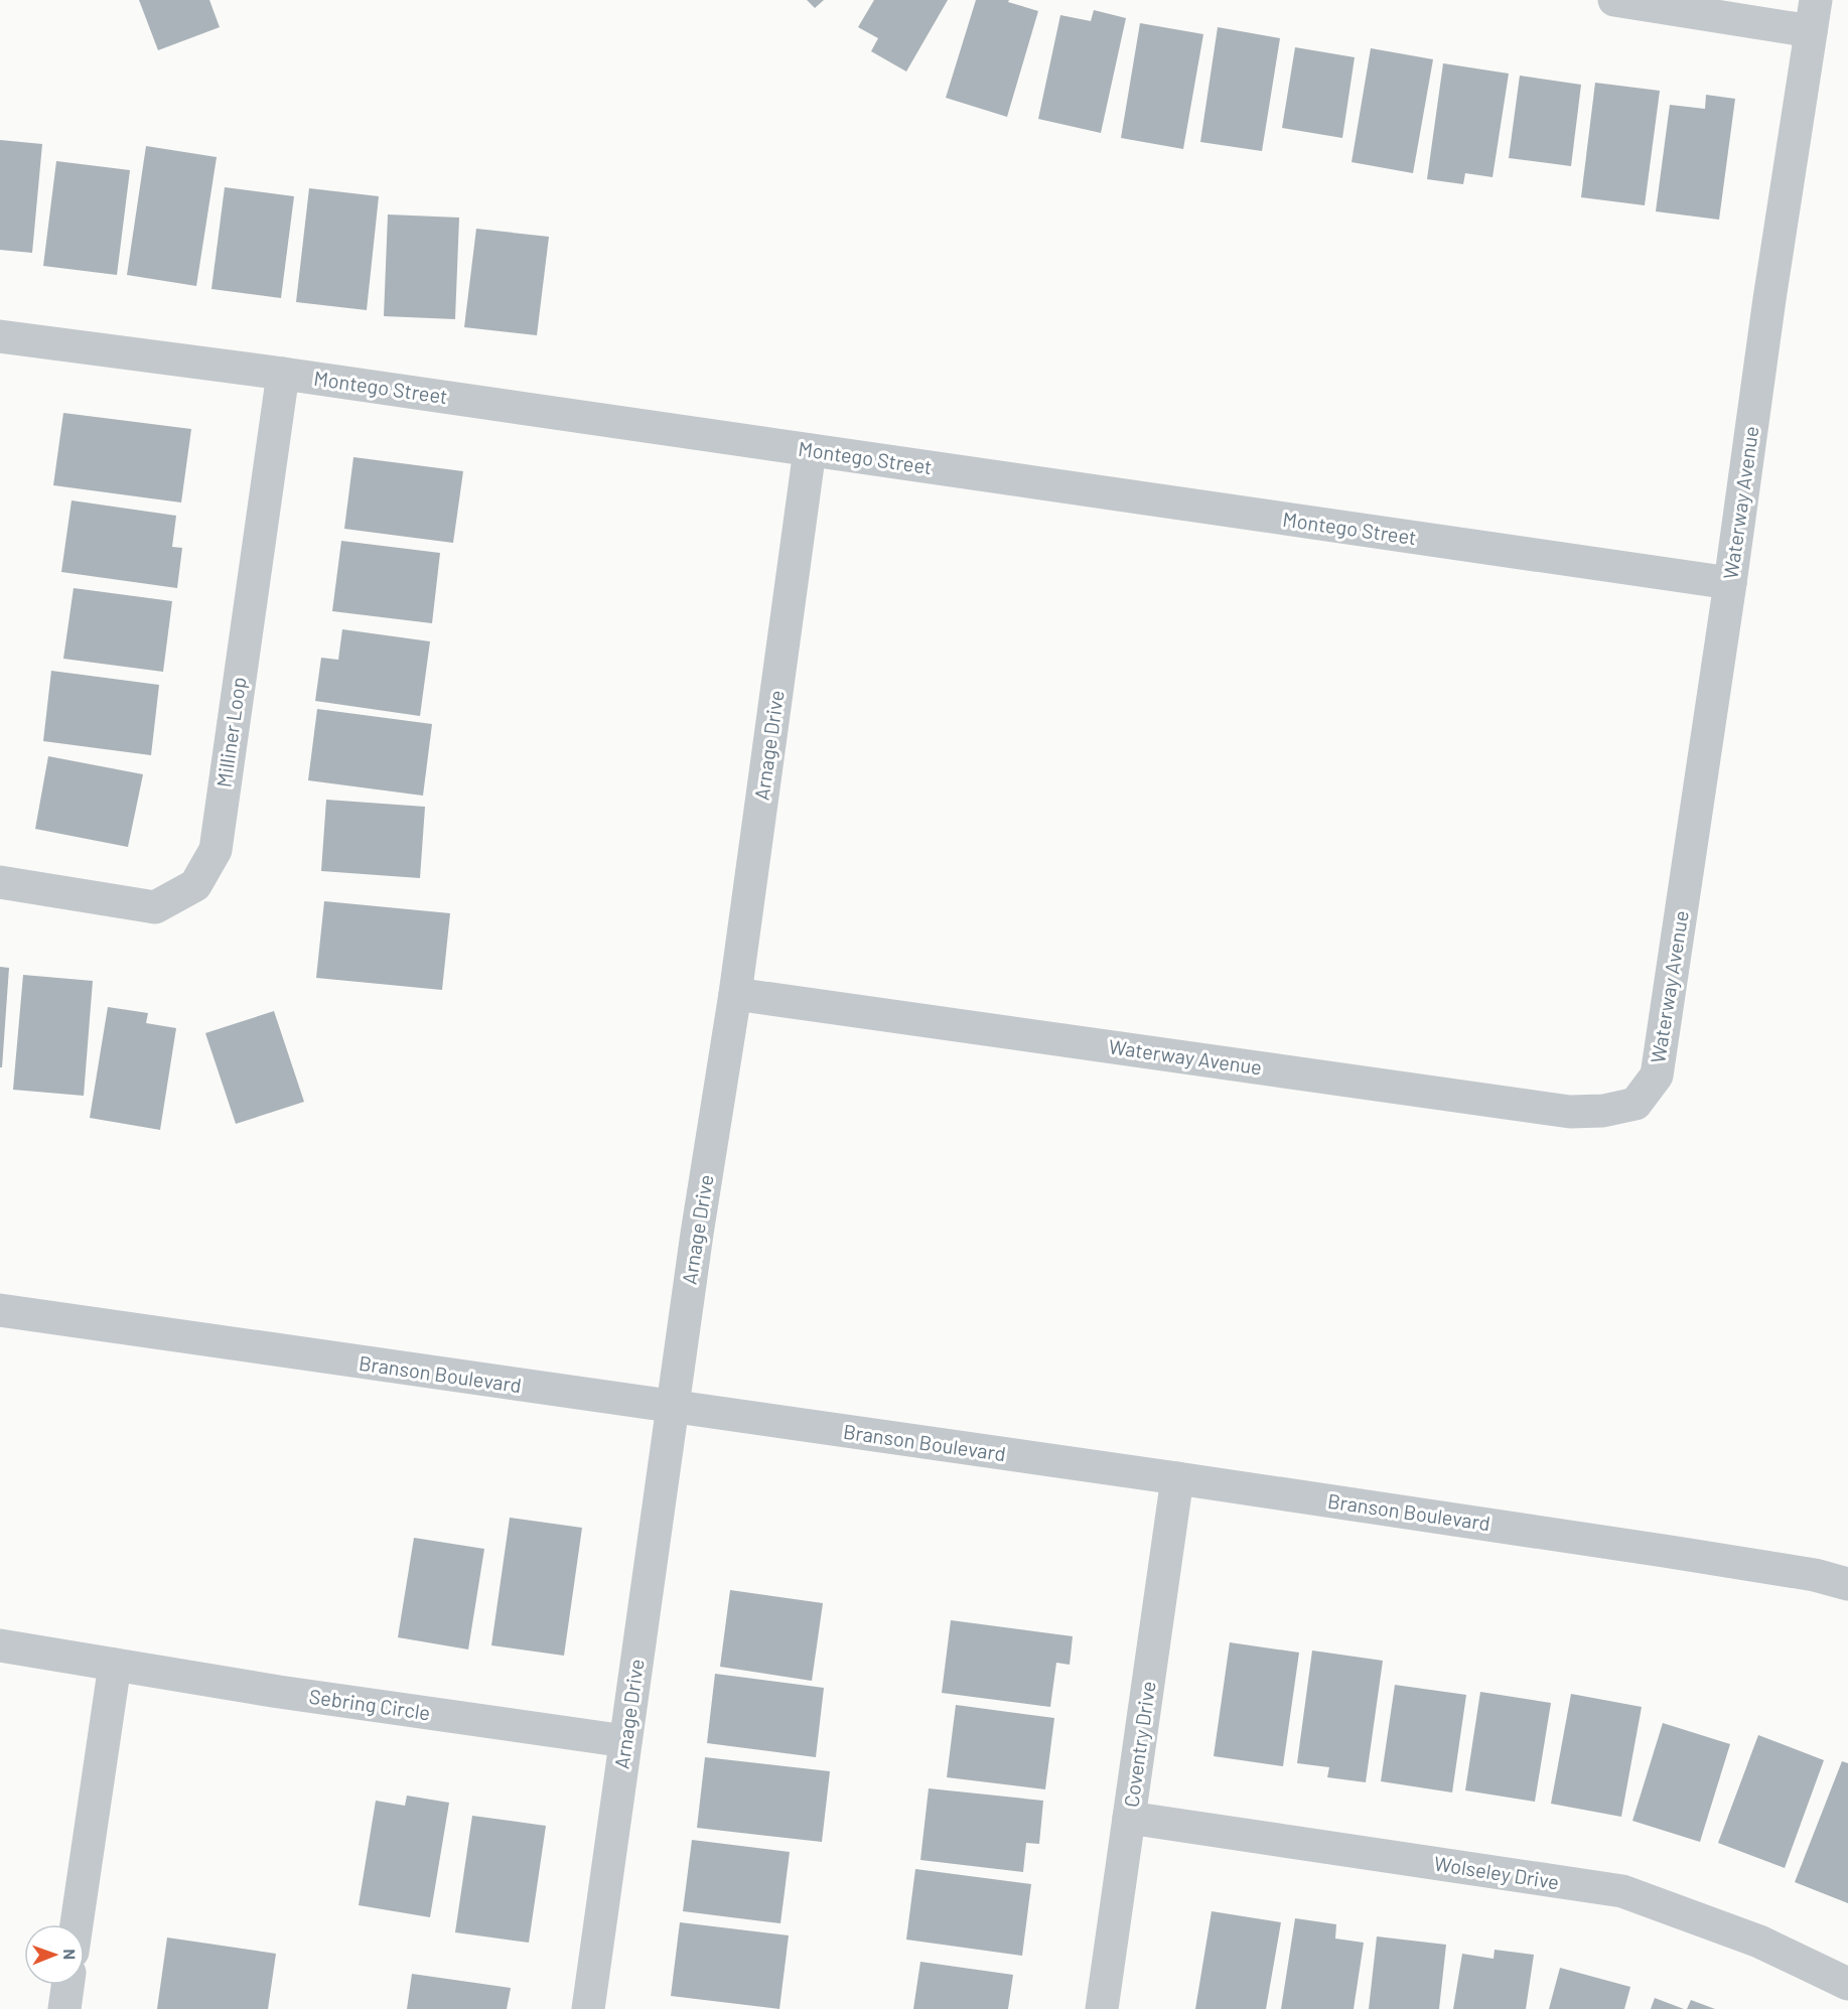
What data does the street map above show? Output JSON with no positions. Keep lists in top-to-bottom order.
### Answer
{
  "streets": {
    "street": [
      "Montego Street",
      "Waterway Avenue",
      "Milliner Loop",
      "Arnage Drive",
      "Branson Boulevard",
      "Sebring Circle",
      "Coventry Drive",
      "Wolseley Drive"
    ]
  },
  "crossings": [
    ["Montego Street", "Waterway Avenue"],
    ["Montego Street", "Milliner Loop"],
    ["Montego Street", "Arnage Drive"],
    ["Waterway Avenue", "Arnage Drive"],
    ["Arnage Drive", "Branson Boulevard"],
    ["Arnage Drive", "Sebring Circle"],
    ["Branson Boulevard", "Coventry Drive"],
    ["Coventry Drive", "Wolseley Drive"]
  ],
  "north": "right"
}
